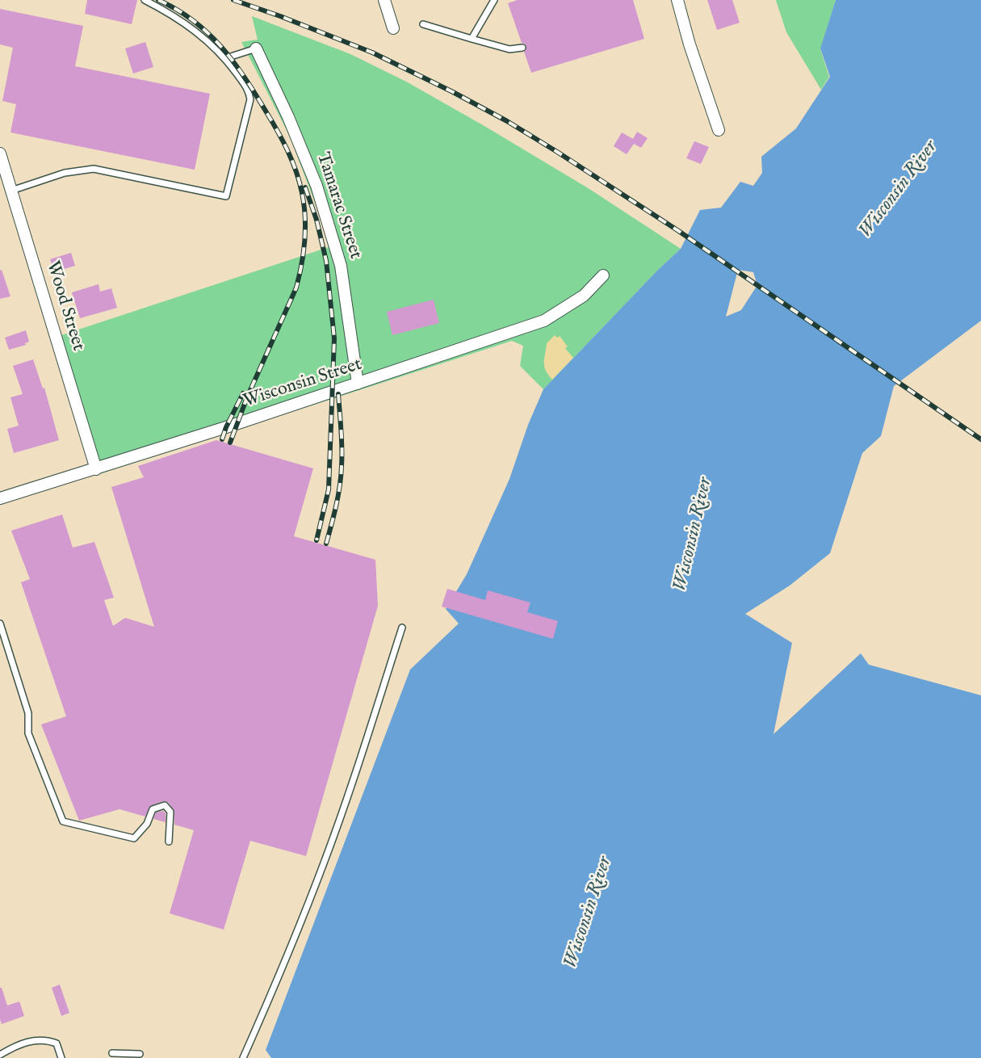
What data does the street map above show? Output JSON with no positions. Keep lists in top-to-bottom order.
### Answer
{
  "streets": {
    "street": ["Tamarac Street", "Wood Street", "Wisconsin Street"]
  },
  "crossings": [
    ["Tamarac Street", "Wisconsin Street"],
    ["Wood Street", "Wisconsin Street"]
  ],
  "water": ["Wisconsin River"]
}
